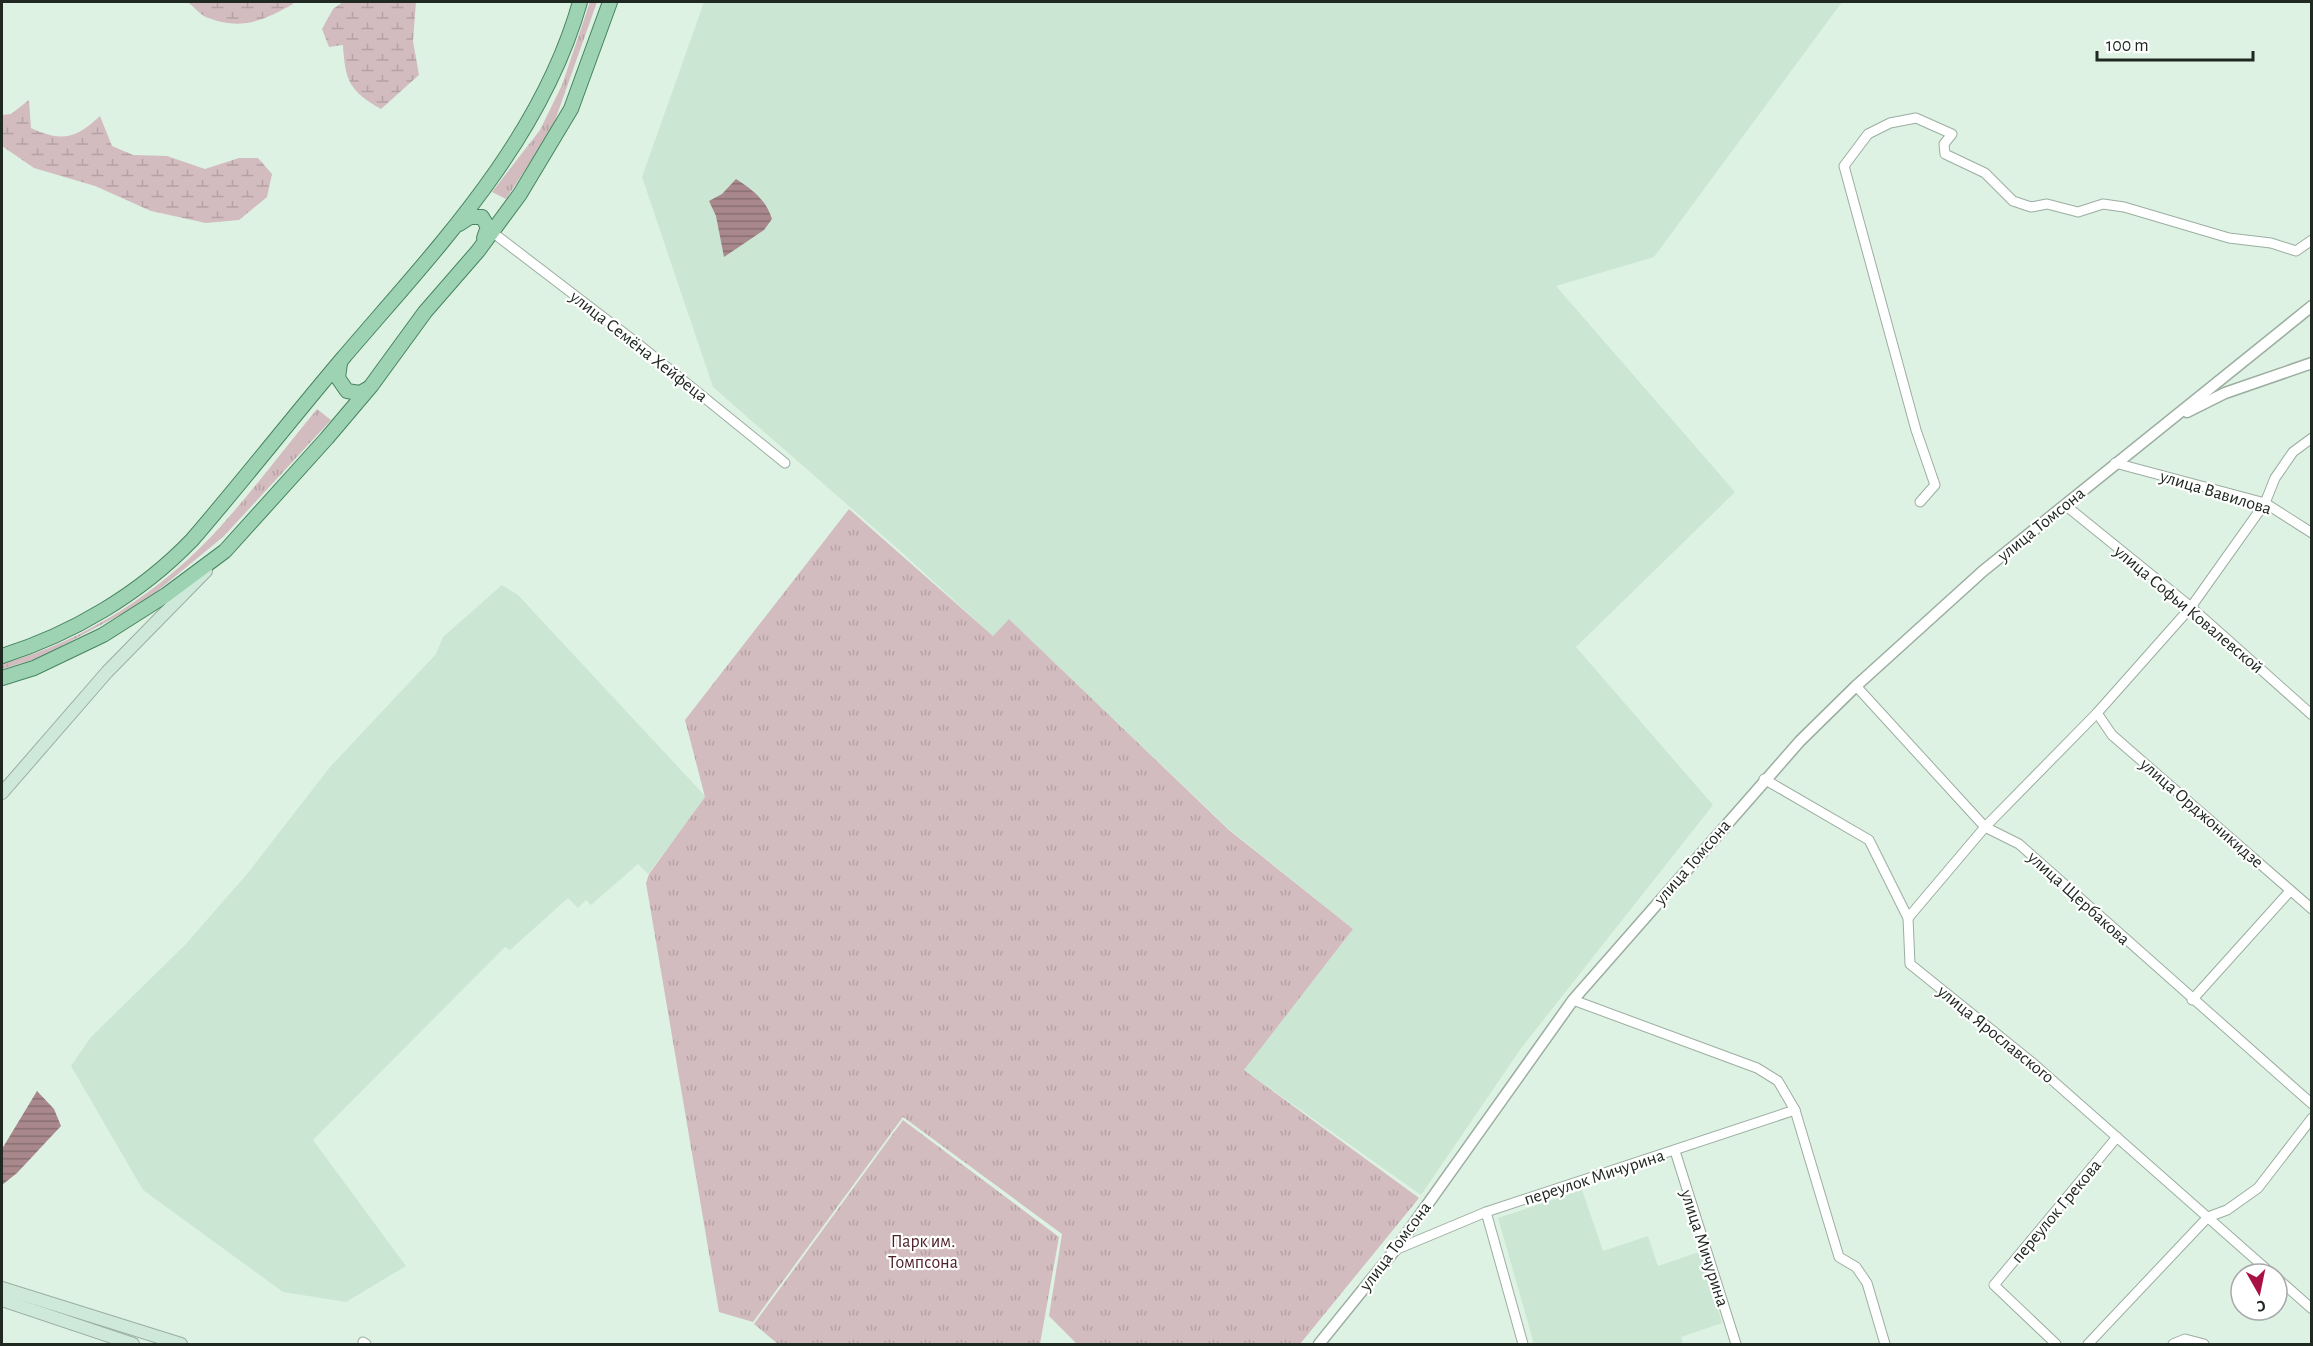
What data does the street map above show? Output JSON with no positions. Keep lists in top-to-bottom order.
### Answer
{
  "streets": {
    "street": [
      "улица Семёна Хейфеца",
      "улица Вавилова",
      "улица Томсона",
      "улица Софьи Ковалевской",
      "улица Орджоникидзе",
      "улица Щербакова",
      "улица Ярославского",
      "переулок Мичурина",
      "переулок Грекова",
      "улица Мичурина"
    ]
  },
  "crossings": [
    ["улица Вавилова", "улица Томсона"],
    ["улица Томсона", "улица Софьи Ковалевской"],
    ["улица Томсона", "улица Щербакова"],
    ["улица Томсона", "улица Ярославского"],
    ["улица Томсона", "переулок Мичурина"],
    ["улица Ярославского", "переулок Грекова"],
    ["переулок Мичурина", "улица Мичурина"]
  ],
  "parks": ["Парк им. Томпсона"],
  "scale_bar": "100 m",
  "north": "bottom"
}
